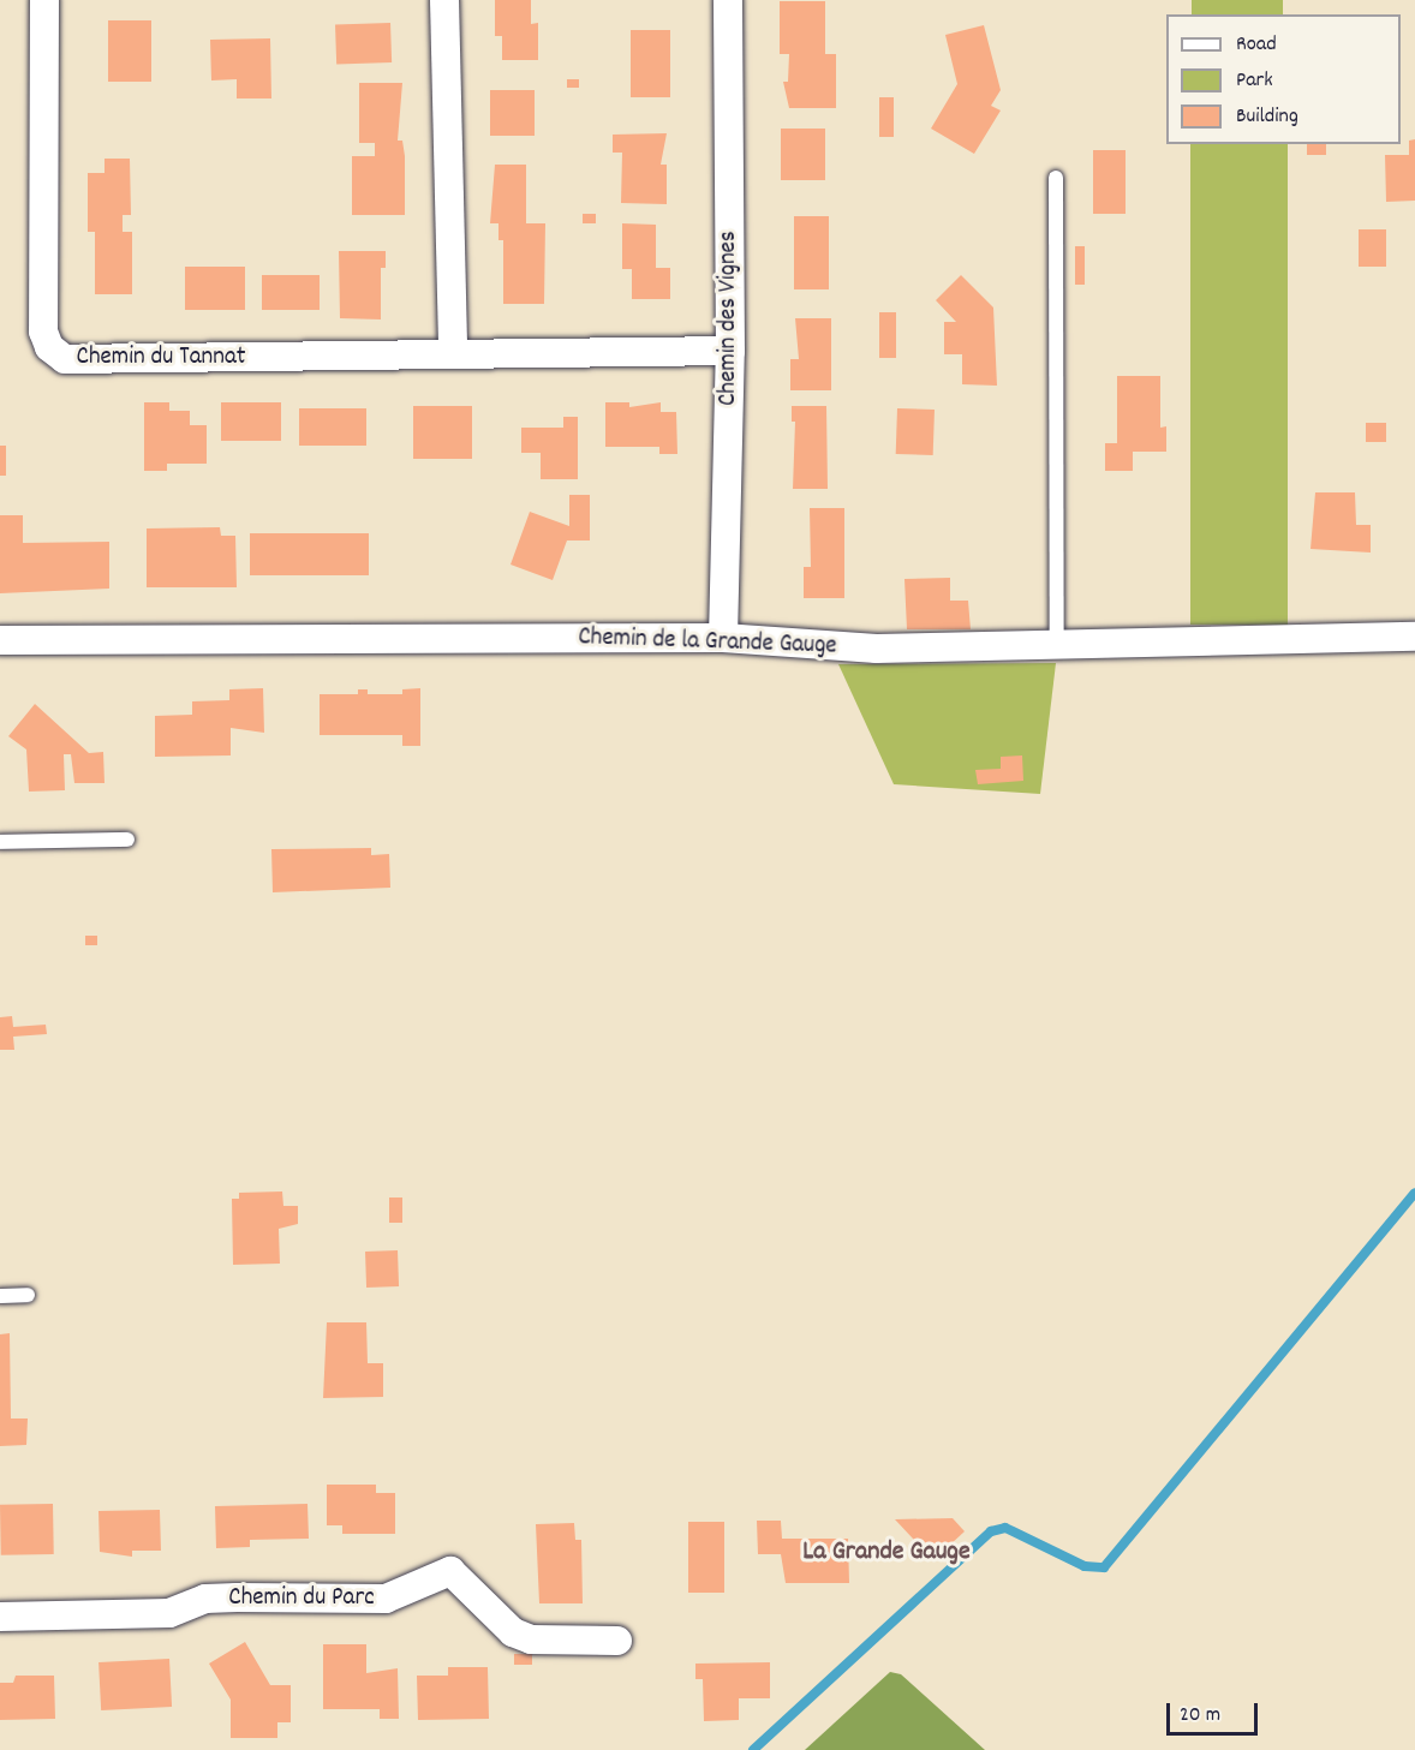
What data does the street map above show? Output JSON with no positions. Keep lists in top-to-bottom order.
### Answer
{
  "streets": {
    "street": [
      "Chemin des Vignes",
      "Chemin du Tannat",
      "Chemin de la Grande Gauge",
      "Chemin du Parc"
    ]
  },
  "crossings": [
    ["Chemin des Vignes", "Chemin du Tannat"],
    ["Chemin des Vignes", "Chemin de la Grande Gauge"]
  ],
  "districts": ["La Grande Gauge"],
  "legend": ["Road", "Park", "Building"],
  "scale_bar": "20 m"
}
